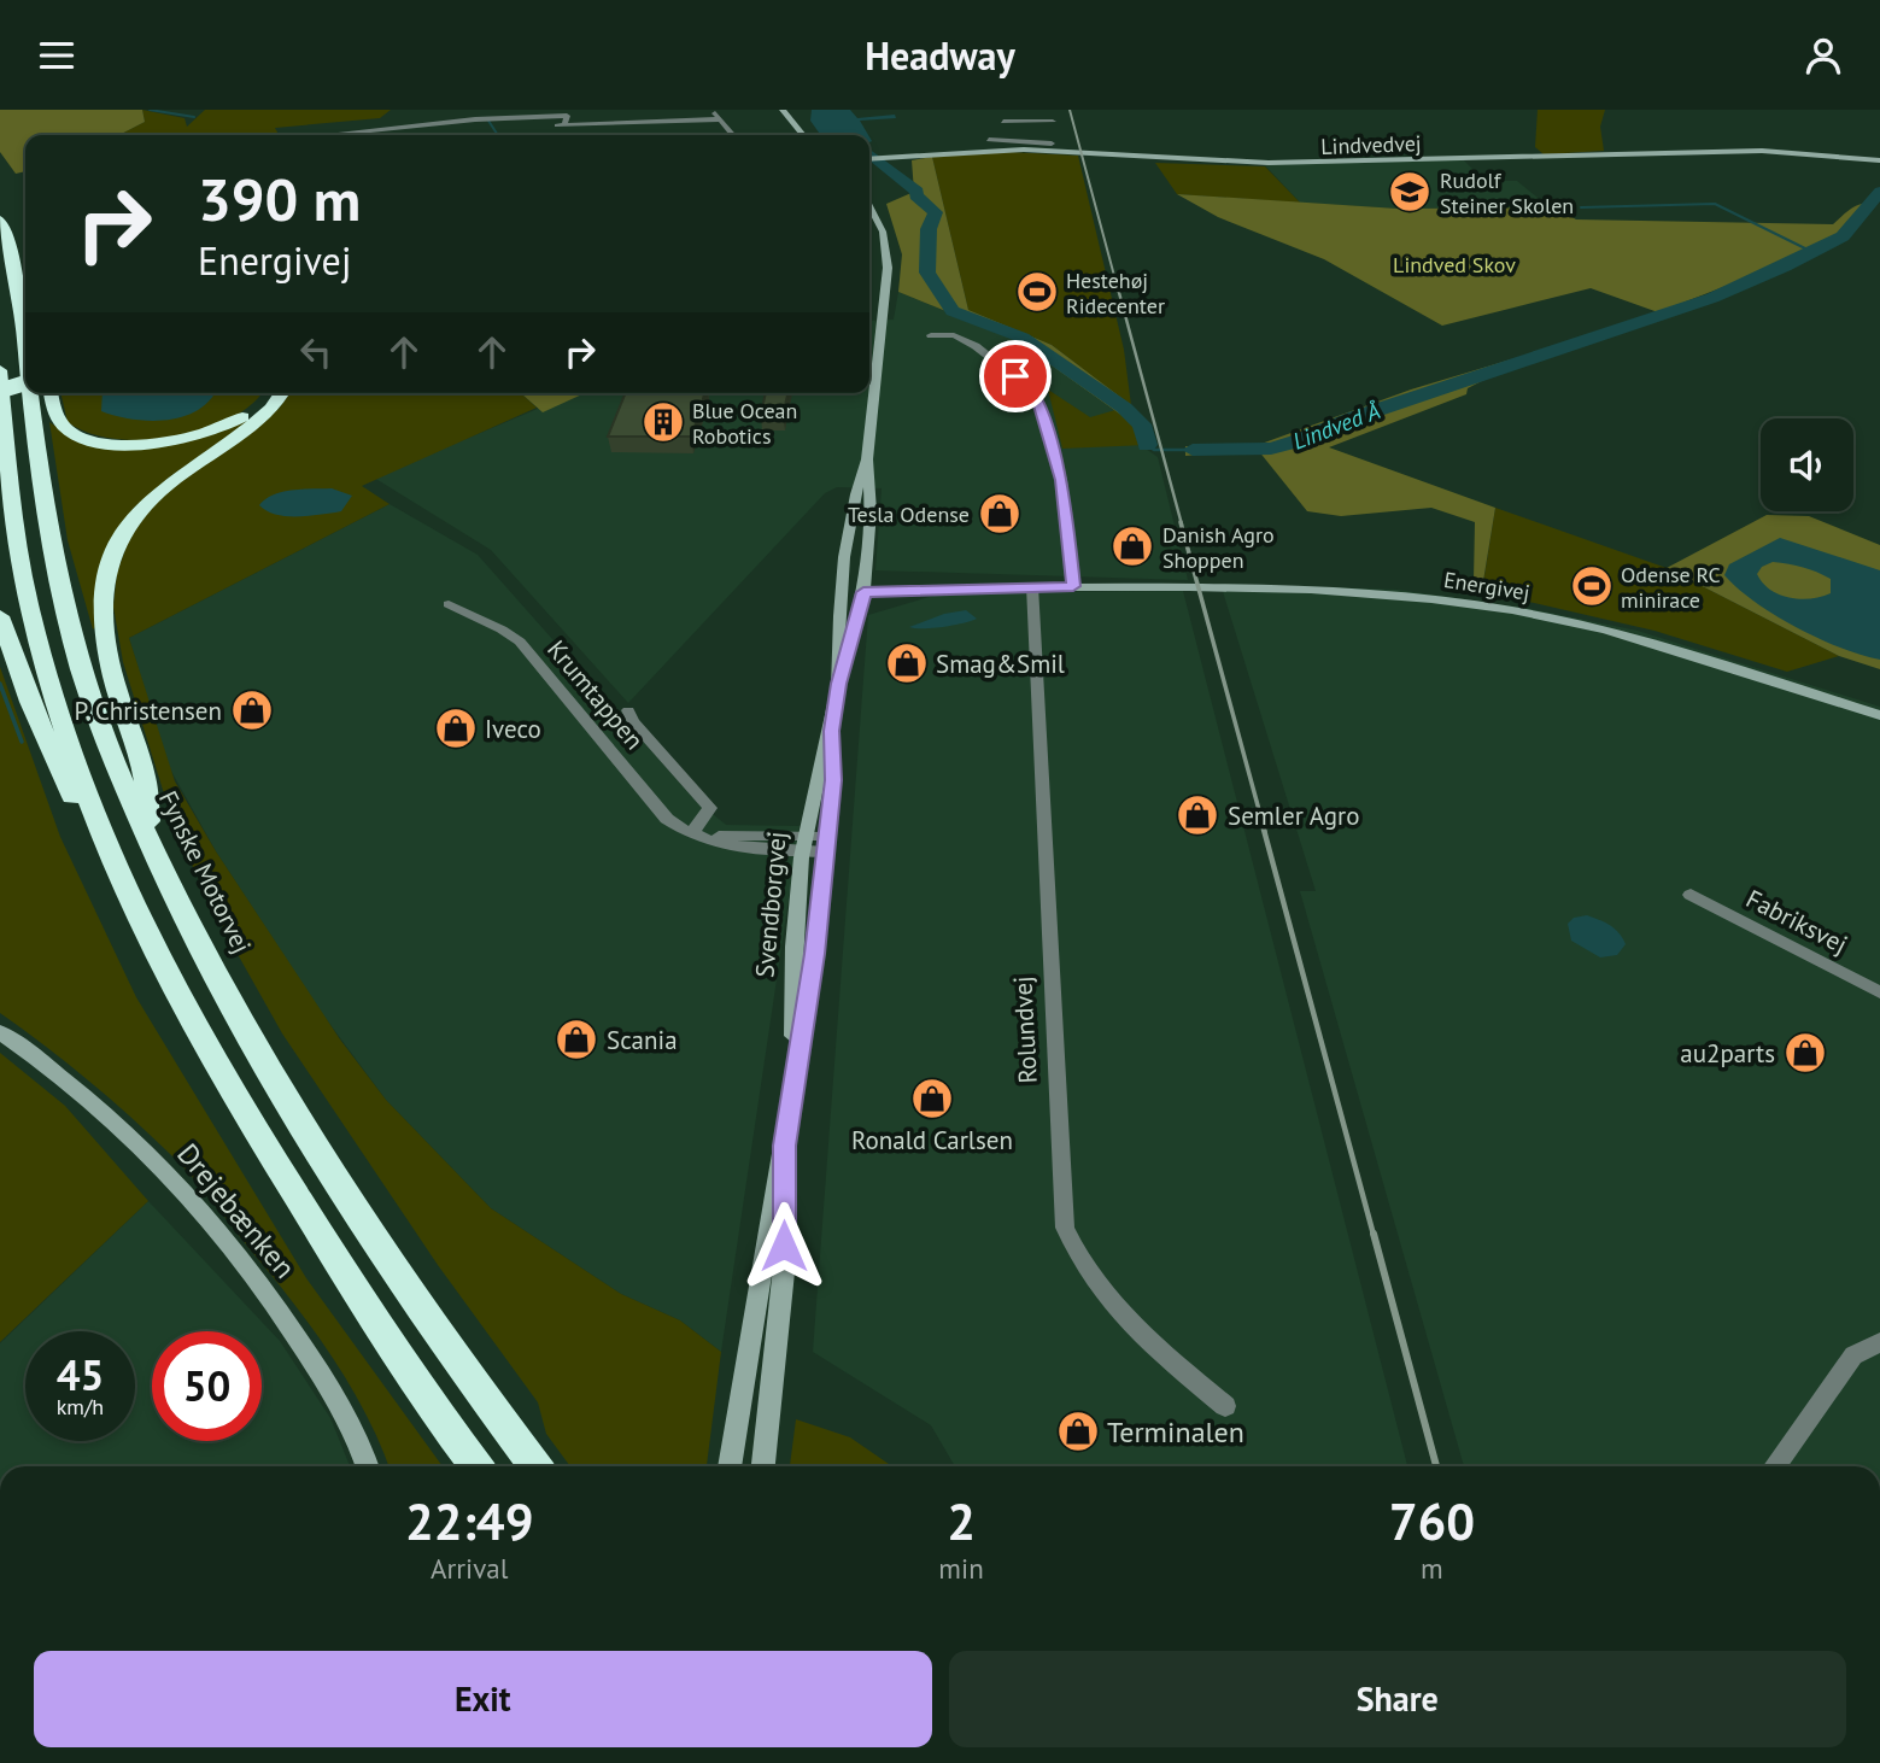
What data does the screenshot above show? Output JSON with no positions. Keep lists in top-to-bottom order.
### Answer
{
  "streets": {
    "highway": ["Fynske Motorvej"],
    "main road": [
      "Lindvedvej",
      "Energivej",
      "Svendborgvej",
      "Drejebænken"
    ],
    "street": ["Krumtappen", "Fabriksvej", "Rolundvej"]
  },
  "crossings": [
    ["Energivej", "Svendborgvej"],
    ["Energivej", "Rolundvej"],
    ["Krumtappen", "Svendborgvej"]
  ],
  "water": ["Lindved Å"],
  "parks": ["Lindved Skov"],
  "places": {
    "school or university": ["Rudolf Steiner Skolen"],
    "sports": ["Hestehøj Ridecenter", "Odense RC minirace"],
    "building": ["Blue Ocean Robotics"],
    "shop": [
      "Tesla Odense",
      "Danish Agro Shoppen",
      "Smag&Smil",
      "P. Christensen",
      "Iveco",
      "Semler Agro",
      "Scania",
      "au2parts",
      "Ronald Carlsen",
      "Terminalen"
    ]
  },
  "page": {
    "header": "Headway",
    "turn": ["390 m", "Energivej"],
    "speed": "45 km/h",
    "limit": "50",
    "eta": [
      "22:49",
      "Arrival",
      "2",
      "min",
      "760",
      "m"
    ],
    "buttons": ["Exit", "Share"]
  }
}
